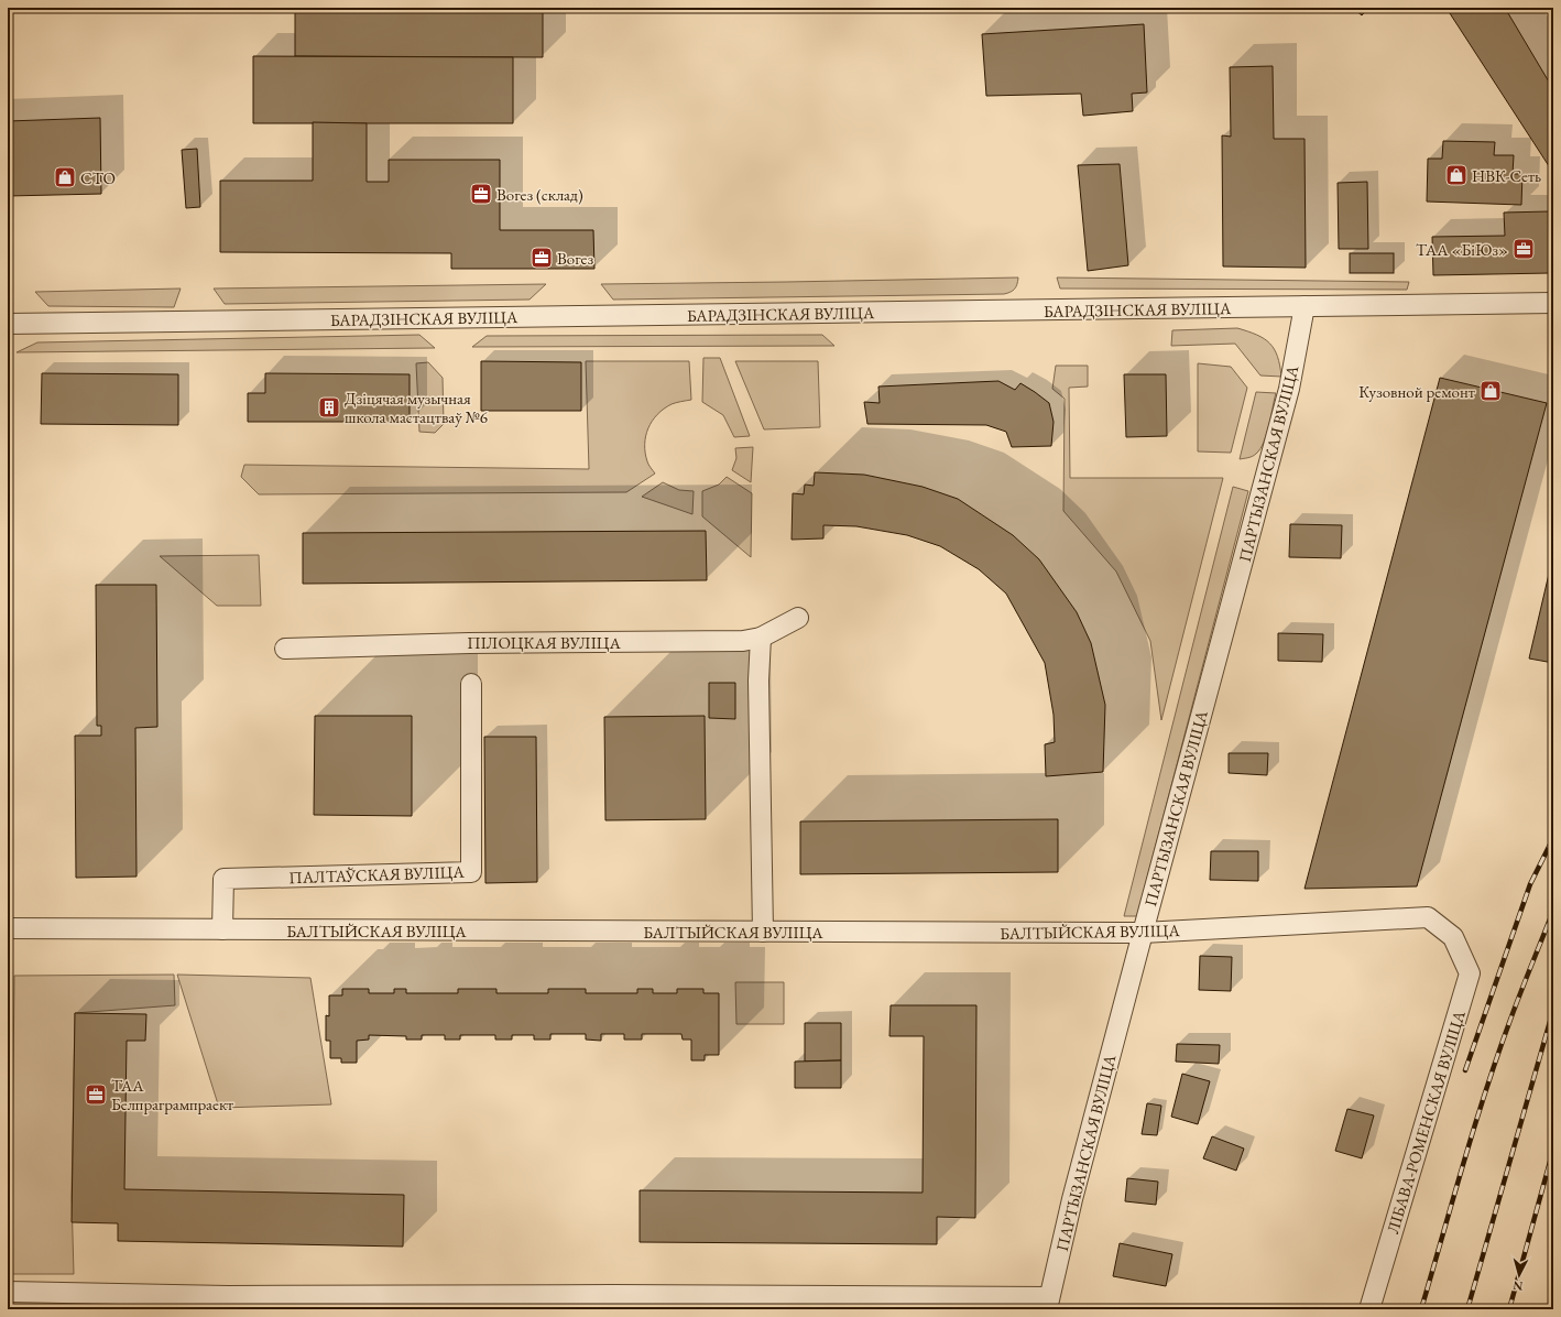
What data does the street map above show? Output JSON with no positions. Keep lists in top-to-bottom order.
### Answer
{
  "streets": {
    "street": [
      "БАРАДЗІНСКАЯ ВУЛІЦА",
      "ПАРТЫЗАНСКАЯ ВУЛІЦА",
      "ПІЛОЦКАЯ ВУЛІЦА",
      "ПАЛТАЎСКАЯ ВУЛІЦА",
      "БАЛТЫЙСКАЯ ВУЛІЦА",
      "ЛІБАВА-РОМЕНСКАЯ ВУЛІЦА"
    ]
  },
  "crossings": [
    ["БАРАДЗІНСКАЯ ВУЛІЦА", "ПАРТЫЗАНСКАЯ ВУЛІЦА"],
    ["ПАРТЫЗАНСКАЯ ВУЛІЦА", "БАЛТЫЙСКАЯ ВУЛІЦА"],
    ["ПАЛТАЎСКАЯ ВУЛІЦА", "БАЛТЫЙСКАЯ ВУЛІЦА"],
    ["БАЛТЫЙСКАЯ ВУЛІЦА", "ЛІБАВА-РОМЕНСКАЯ ВУЛІЦА"]
  ],
  "places": {
    "shop": ["НВК-Сеть", "СТО", "Кузовной ремонт"],
    "office": [
      "Вогез (склад)",
      "ТАА «БіЮз»",
      "Вогез",
      "ТАА Белпрагрампраект"
    ],
    "building": ["Дзіцячая музычная школа мастацтваў №6"]
  },
  "north": "bottom"
}
